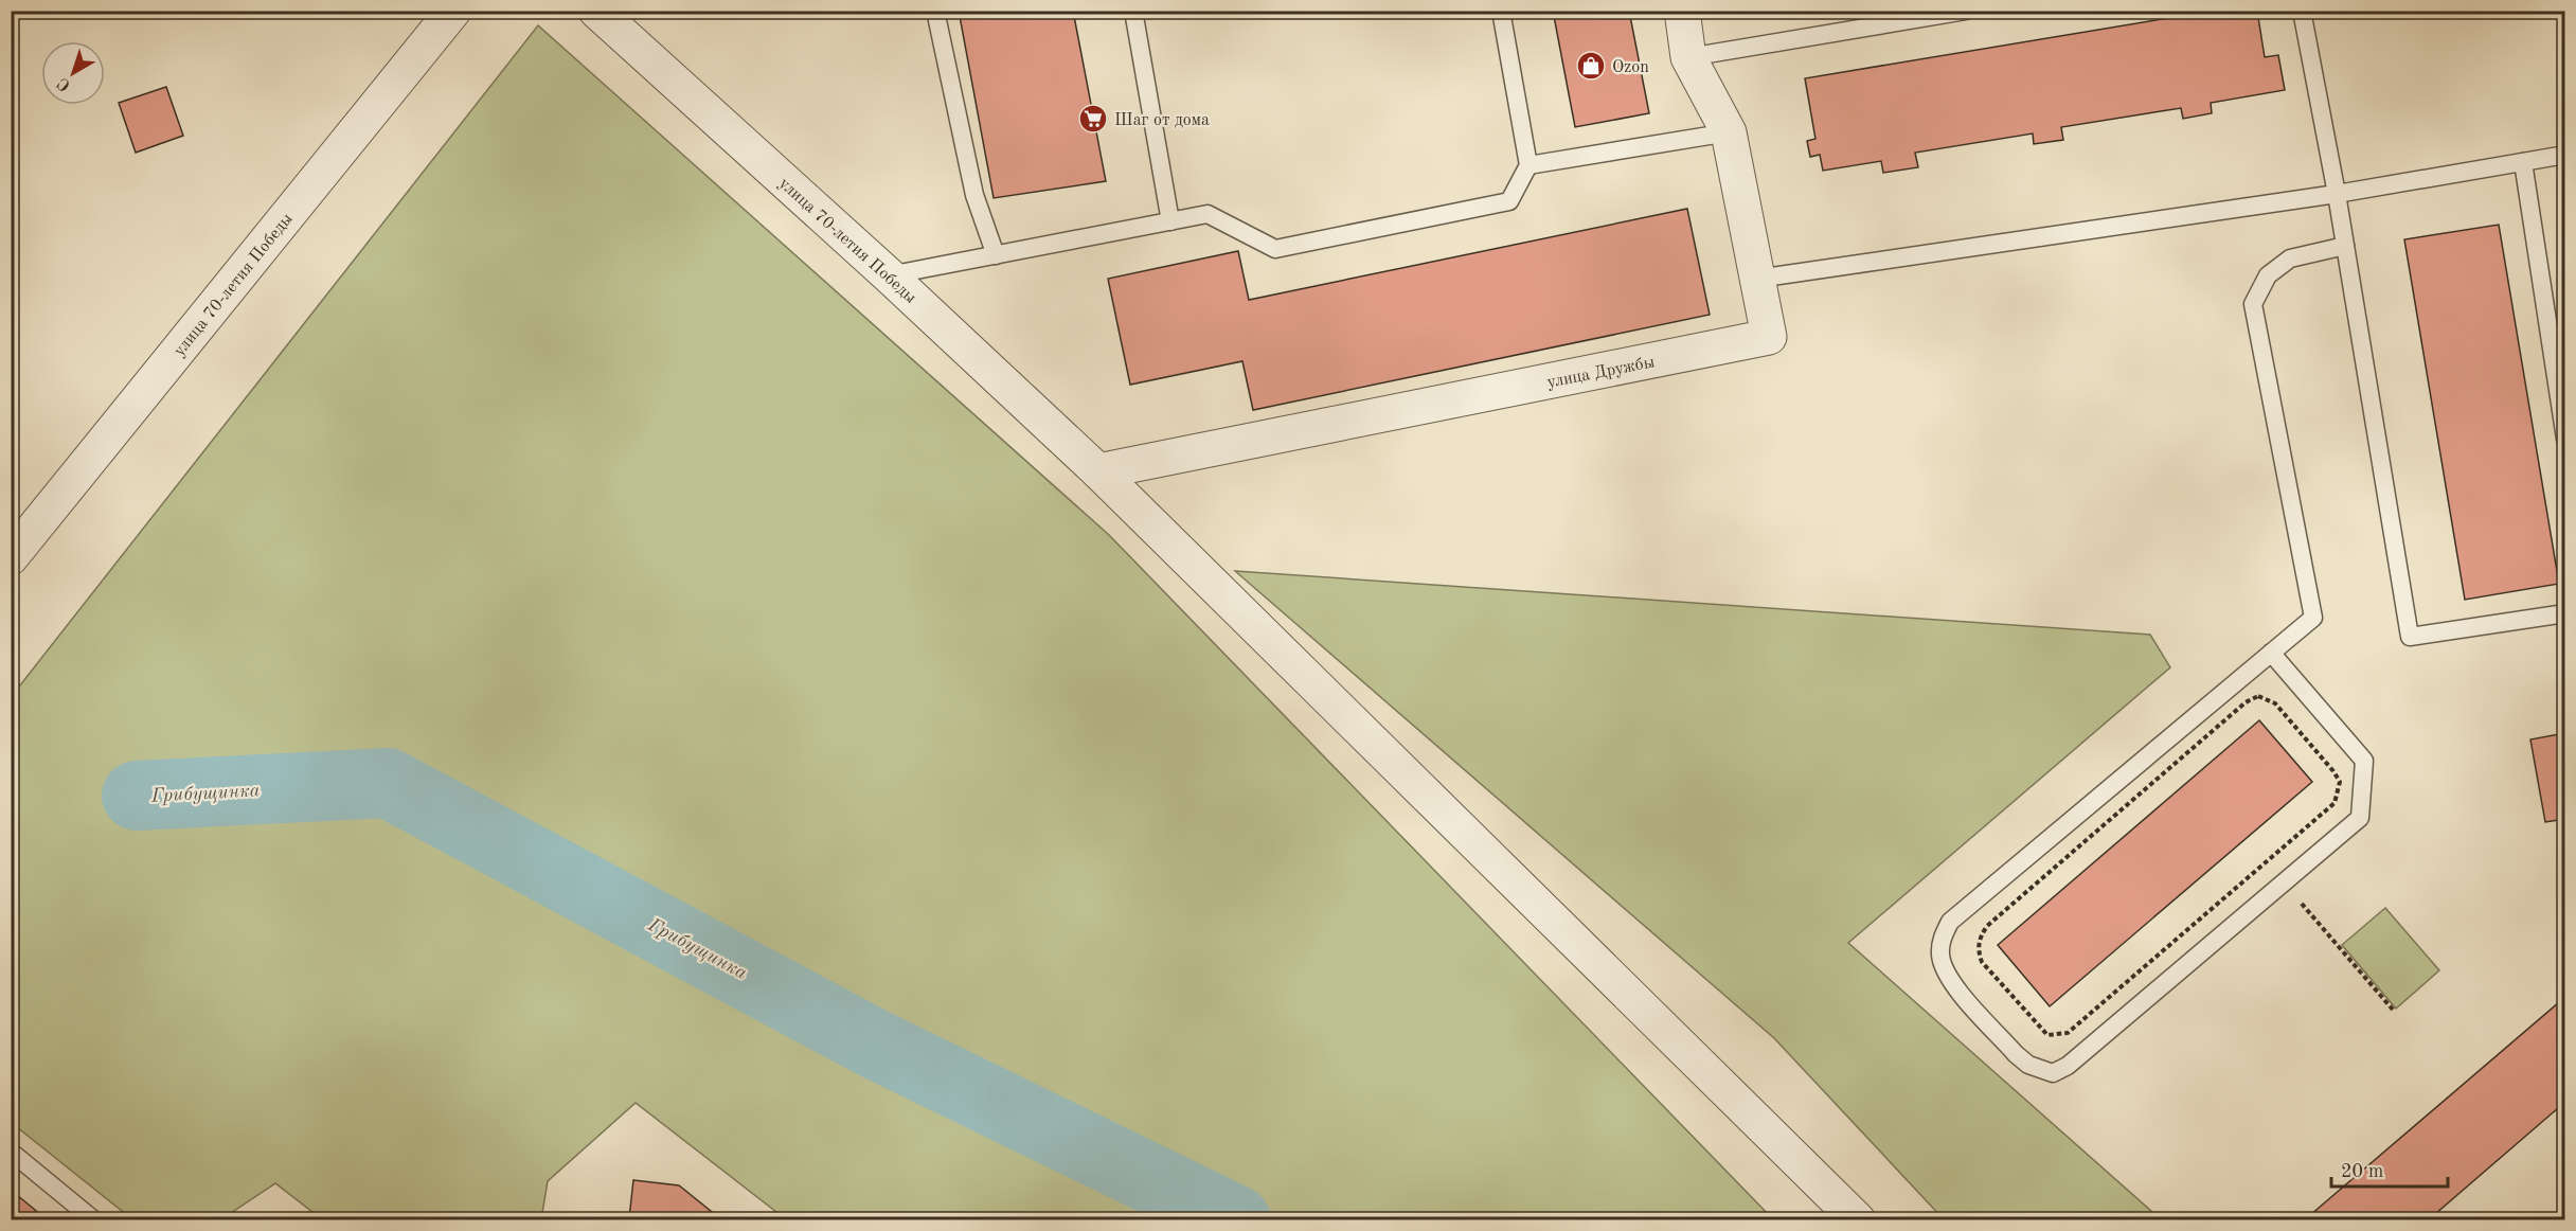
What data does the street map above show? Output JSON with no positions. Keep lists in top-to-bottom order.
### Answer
{
  "streets": {
    "street": ["улица 70-летия Победы", "улица Дружбы"]
  },
  "crossings": [
    ["улица 70-летия Победы", "улица Дружбы"]
  ],
  "water": ["Грибущинка"],
  "places": {
    "shop": ["Ozon"],
    "supermarket": ["Шаг от дома"]
  },
  "scale_bar": "20 m",
  "north": "bottom left"
}
